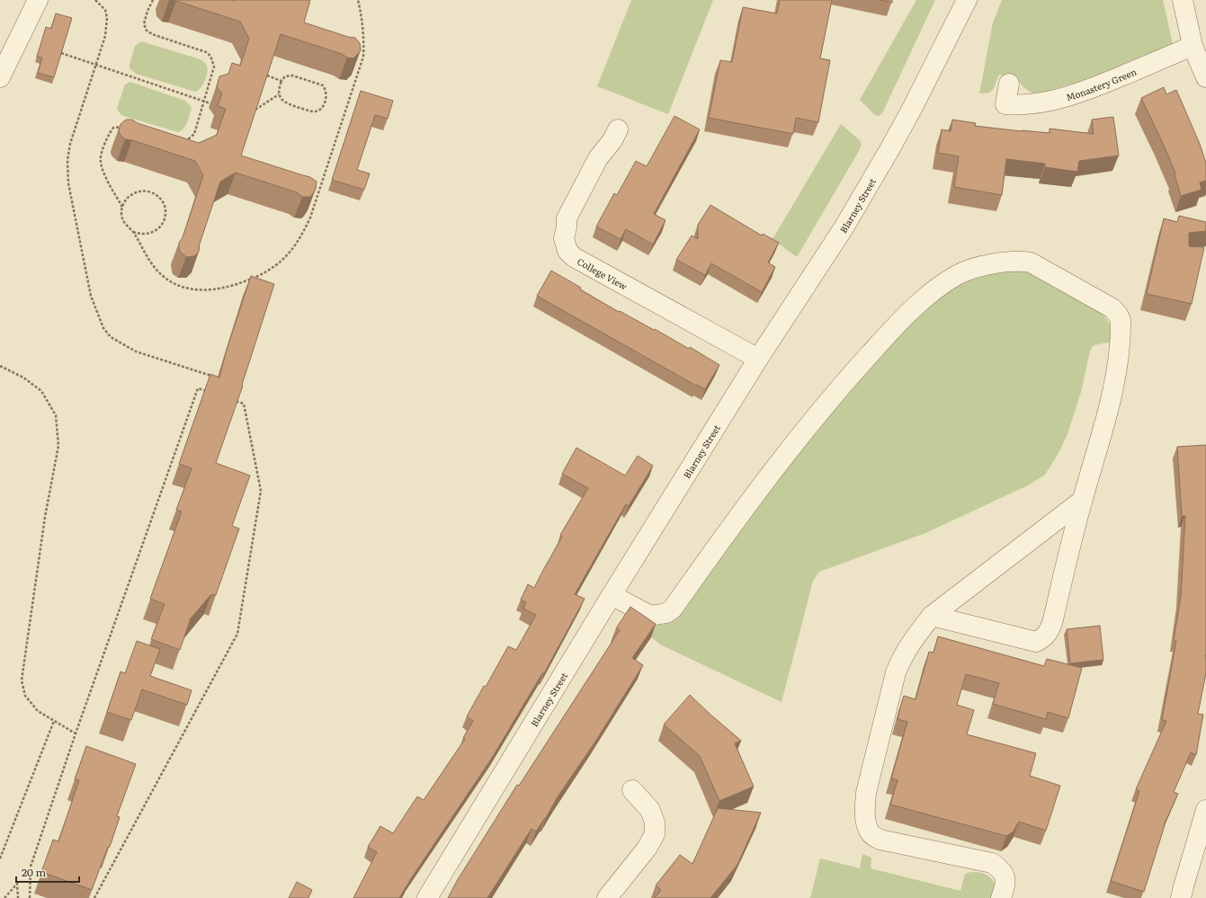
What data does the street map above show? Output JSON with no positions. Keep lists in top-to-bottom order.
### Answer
{
  "streets": {
    "street": ["Monastery Green", "Blarney Street", "College View"]
  },
  "crossings": [
    ["Blarney Street", "College View"]
  ],
  "scale_bar": "20 m"
}
